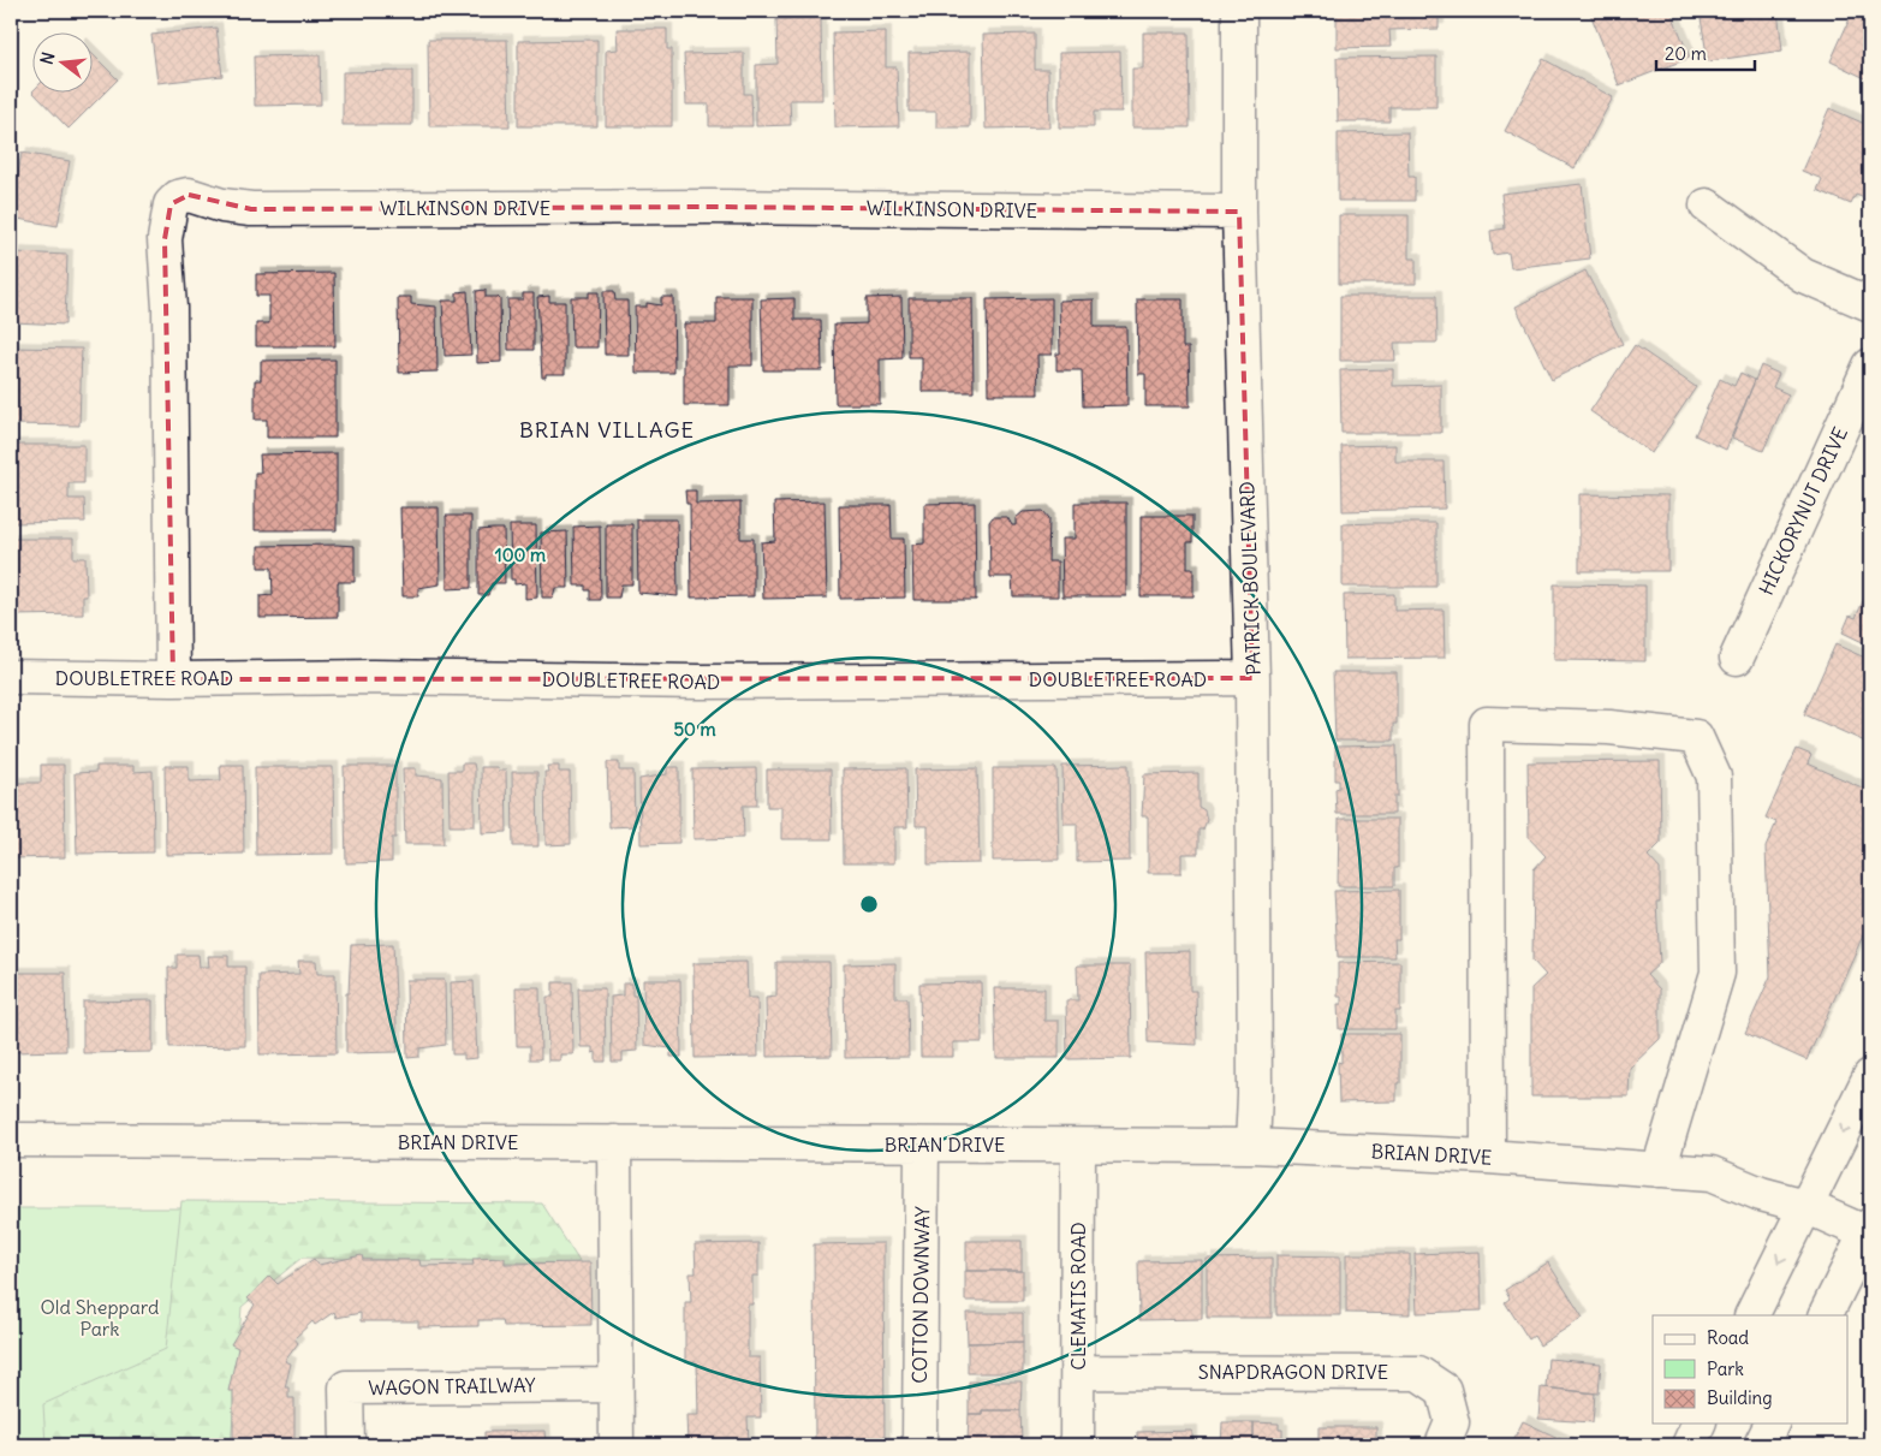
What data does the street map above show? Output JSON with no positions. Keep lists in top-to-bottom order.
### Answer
{
  "streets": {
    "street": [
      "WILKINSON DRIVE",
      "HICKORYNUT DRIVE",
      "PATRICK BOULEVARD",
      "DOUBLETREE ROAD",
      "BRIAN DRIVE",
      "COTTON DOWNWAY",
      "CLEMATIS ROAD",
      "SNAPDRAGON DRIVE",
      "WAGON TRAILWAY"
    ]
  },
  "crossings": [
    ["WILKINSON DRIVE", "PATRICK BOULEVARD"],
    ["WILKINSON DRIVE", "DOUBLETREE ROAD"],
    ["PATRICK BOULEVARD", "DOUBLETREE ROAD"],
    ["PATRICK BOULEVARD", "BRIAN DRIVE"],
    ["BRIAN DRIVE", "COTTON DOWNWAY"],
    ["BRIAN DRIVE", "CLEMATIS ROAD"],
    ["CLEMATIS ROAD", "SNAPDRAGON DRIVE"]
  ],
  "districts": ["BRIAN VILLAGE"],
  "parks": ["Old Sheppard Park"],
  "legend": ["Road", "Park", "Building"],
  "scale_bar": "20 m",
  "north": "left",
  "rings": ["100 m", "50 m"]
}
